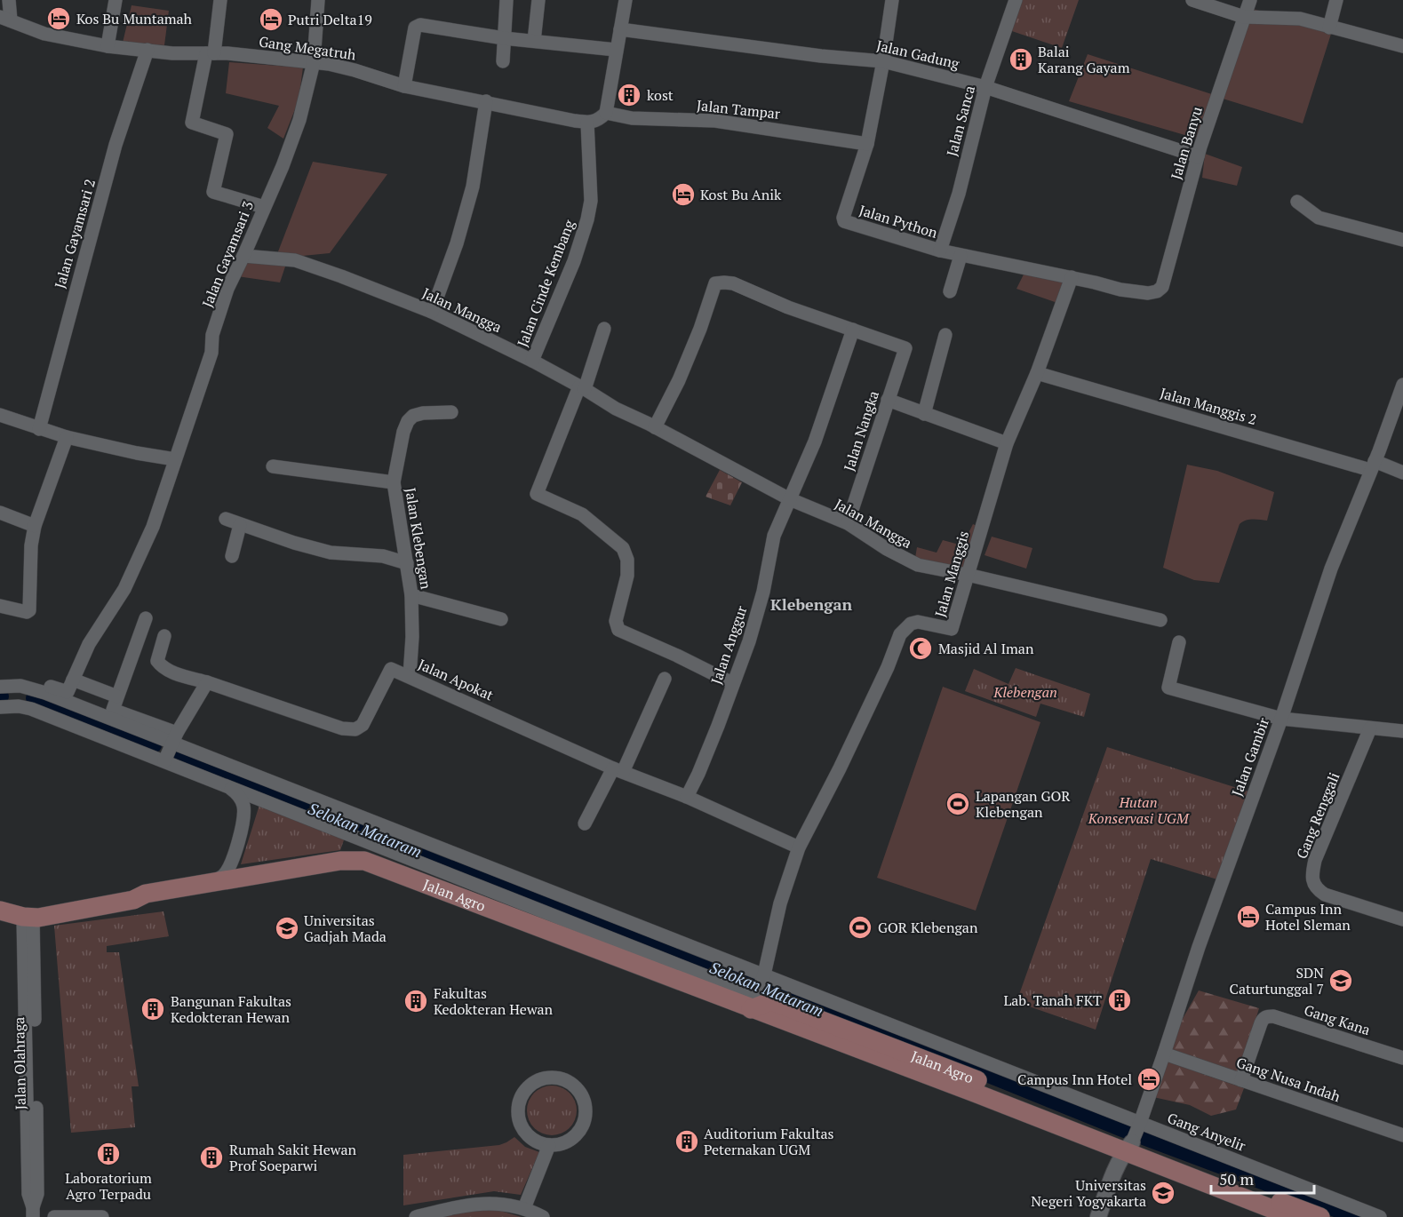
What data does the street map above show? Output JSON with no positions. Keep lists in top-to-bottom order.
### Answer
{
  "streets": {
    "main road": ["Jalan Agro"],
    "street": [
      "Gang Megatruh",
      "Jalan Gadung",
      "Jalan Tampar",
      "Jalan Sanca",
      "Jalan Banyu",
      "Jalan Python",
      "Jalan Gayamsari 2",
      "Jalan Gayamsari 3",
      "Jalan Cinde Kembang",
      "Jalan Mangga",
      "Jalan Manggis 2",
      "Jalan Nangka",
      "Jalan Klebengan",
      "Jalan Manggis",
      "Jalan Anggur",
      "Jalan Apokat",
      "Jalan Gambir",
      "Gang Renggali",
      "Gang Kana",
      "Jalan Olahraga",
      "Gang Nusa Indah",
      "Gang Anyelir"
    ]
  },
  "crossings": [
    ["Gang Megatruh", "Jalan Gayamsari 2"],
    ["Gang Megatruh", "Jalan Gayamsari 3"],
    ["Gang Megatruh", "Jalan Cinde Kembang"],
    ["Jalan Gadung", "Jalan Sanca"],
    ["Jalan Gadung", "Jalan Banyu"],
    ["Jalan Gadung", "Jalan Python"],
    ["Jalan Tampar", "Jalan Python"],
    ["Jalan Sanca", "Jalan Python"],
    ["Jalan Banyu", "Jalan Python"],
    ["Jalan Banyu", "Jalan Manggis"],
    ["Jalan Python", "Jalan Manggis"],
    ["Jalan Gayamsari 3", "Jalan Mangga"],
    ["Jalan Cinde Kembang", "Jalan Mangga"],
    ["Jalan Mangga", "Jalan Nangka"],
    ["Jalan Mangga", "Jalan Manggis"],
    ["Jalan Mangga", "Jalan Anggur"],
    ["Jalan Manggis 2", "Jalan Manggis"],
    ["Jalan Manggis 2", "Jalan Gambir"],
    ["Jalan Nangka", "Jalan Anggur"],
    ["Jalan Klebengan", "Jalan Apokat"],
    ["Jalan Manggis", "Jalan Apokat"],
    ["Jalan Manggis", "Jalan Agro"],
    ["Jalan Manggis", "Gang Anyelir"],
    ["Jalan Anggur", "Jalan Apokat"],
    ["Jalan Gambir", "Jalan Agro"],
    ["Jalan Gambir", "Gang Nusa Indah"],
    ["Jalan Gambir", "Gang Anyelir"],
    ["Jalan Agro", "Jalan Olahraga"],
    ["Jalan Agro", "Gang Anyelir"],
    ["Gang Kana", "Gang Nusa Indah"]
  ],
  "districts": ["Klebengan"],
  "water": ["Selokan Mataram"],
  "parks": ["Klebengan", "Hutan Konservasi UGM"],
  "places": {
    "hotel": [
      "Kos Bu Muntamah",
      "Putri Delta19",
      "Kost Bu Anik",
      "Campus Inn Hotel Sleman",
      "Campus Inn Hotel"
    ],
    "building": [
      "Balai Karang Gayam",
      "kost",
      "Lab. Tanah FKT",
      "Fakultas Kedokteran Hewan",
      "Bangunan Fakultas Kedokteran Hewan",
      "Auditorium Fakultas Peternakan UGM",
      "Laboratorium Agro Terpadu",
      "Rumah Sakit Hewan Prof Soeparwi"
    ],
    "mosque": ["Masjid Al Iman"],
    "sports": ["Lapangan GOR Klebengan", "GOR Klebengan"],
    "school or university": ["Universitas Gadjah Mada", "SDN Caturtunggal 7", "Universitas Negeri Yogyakarta"]
  },
  "scale_bar": "50 m"
}
